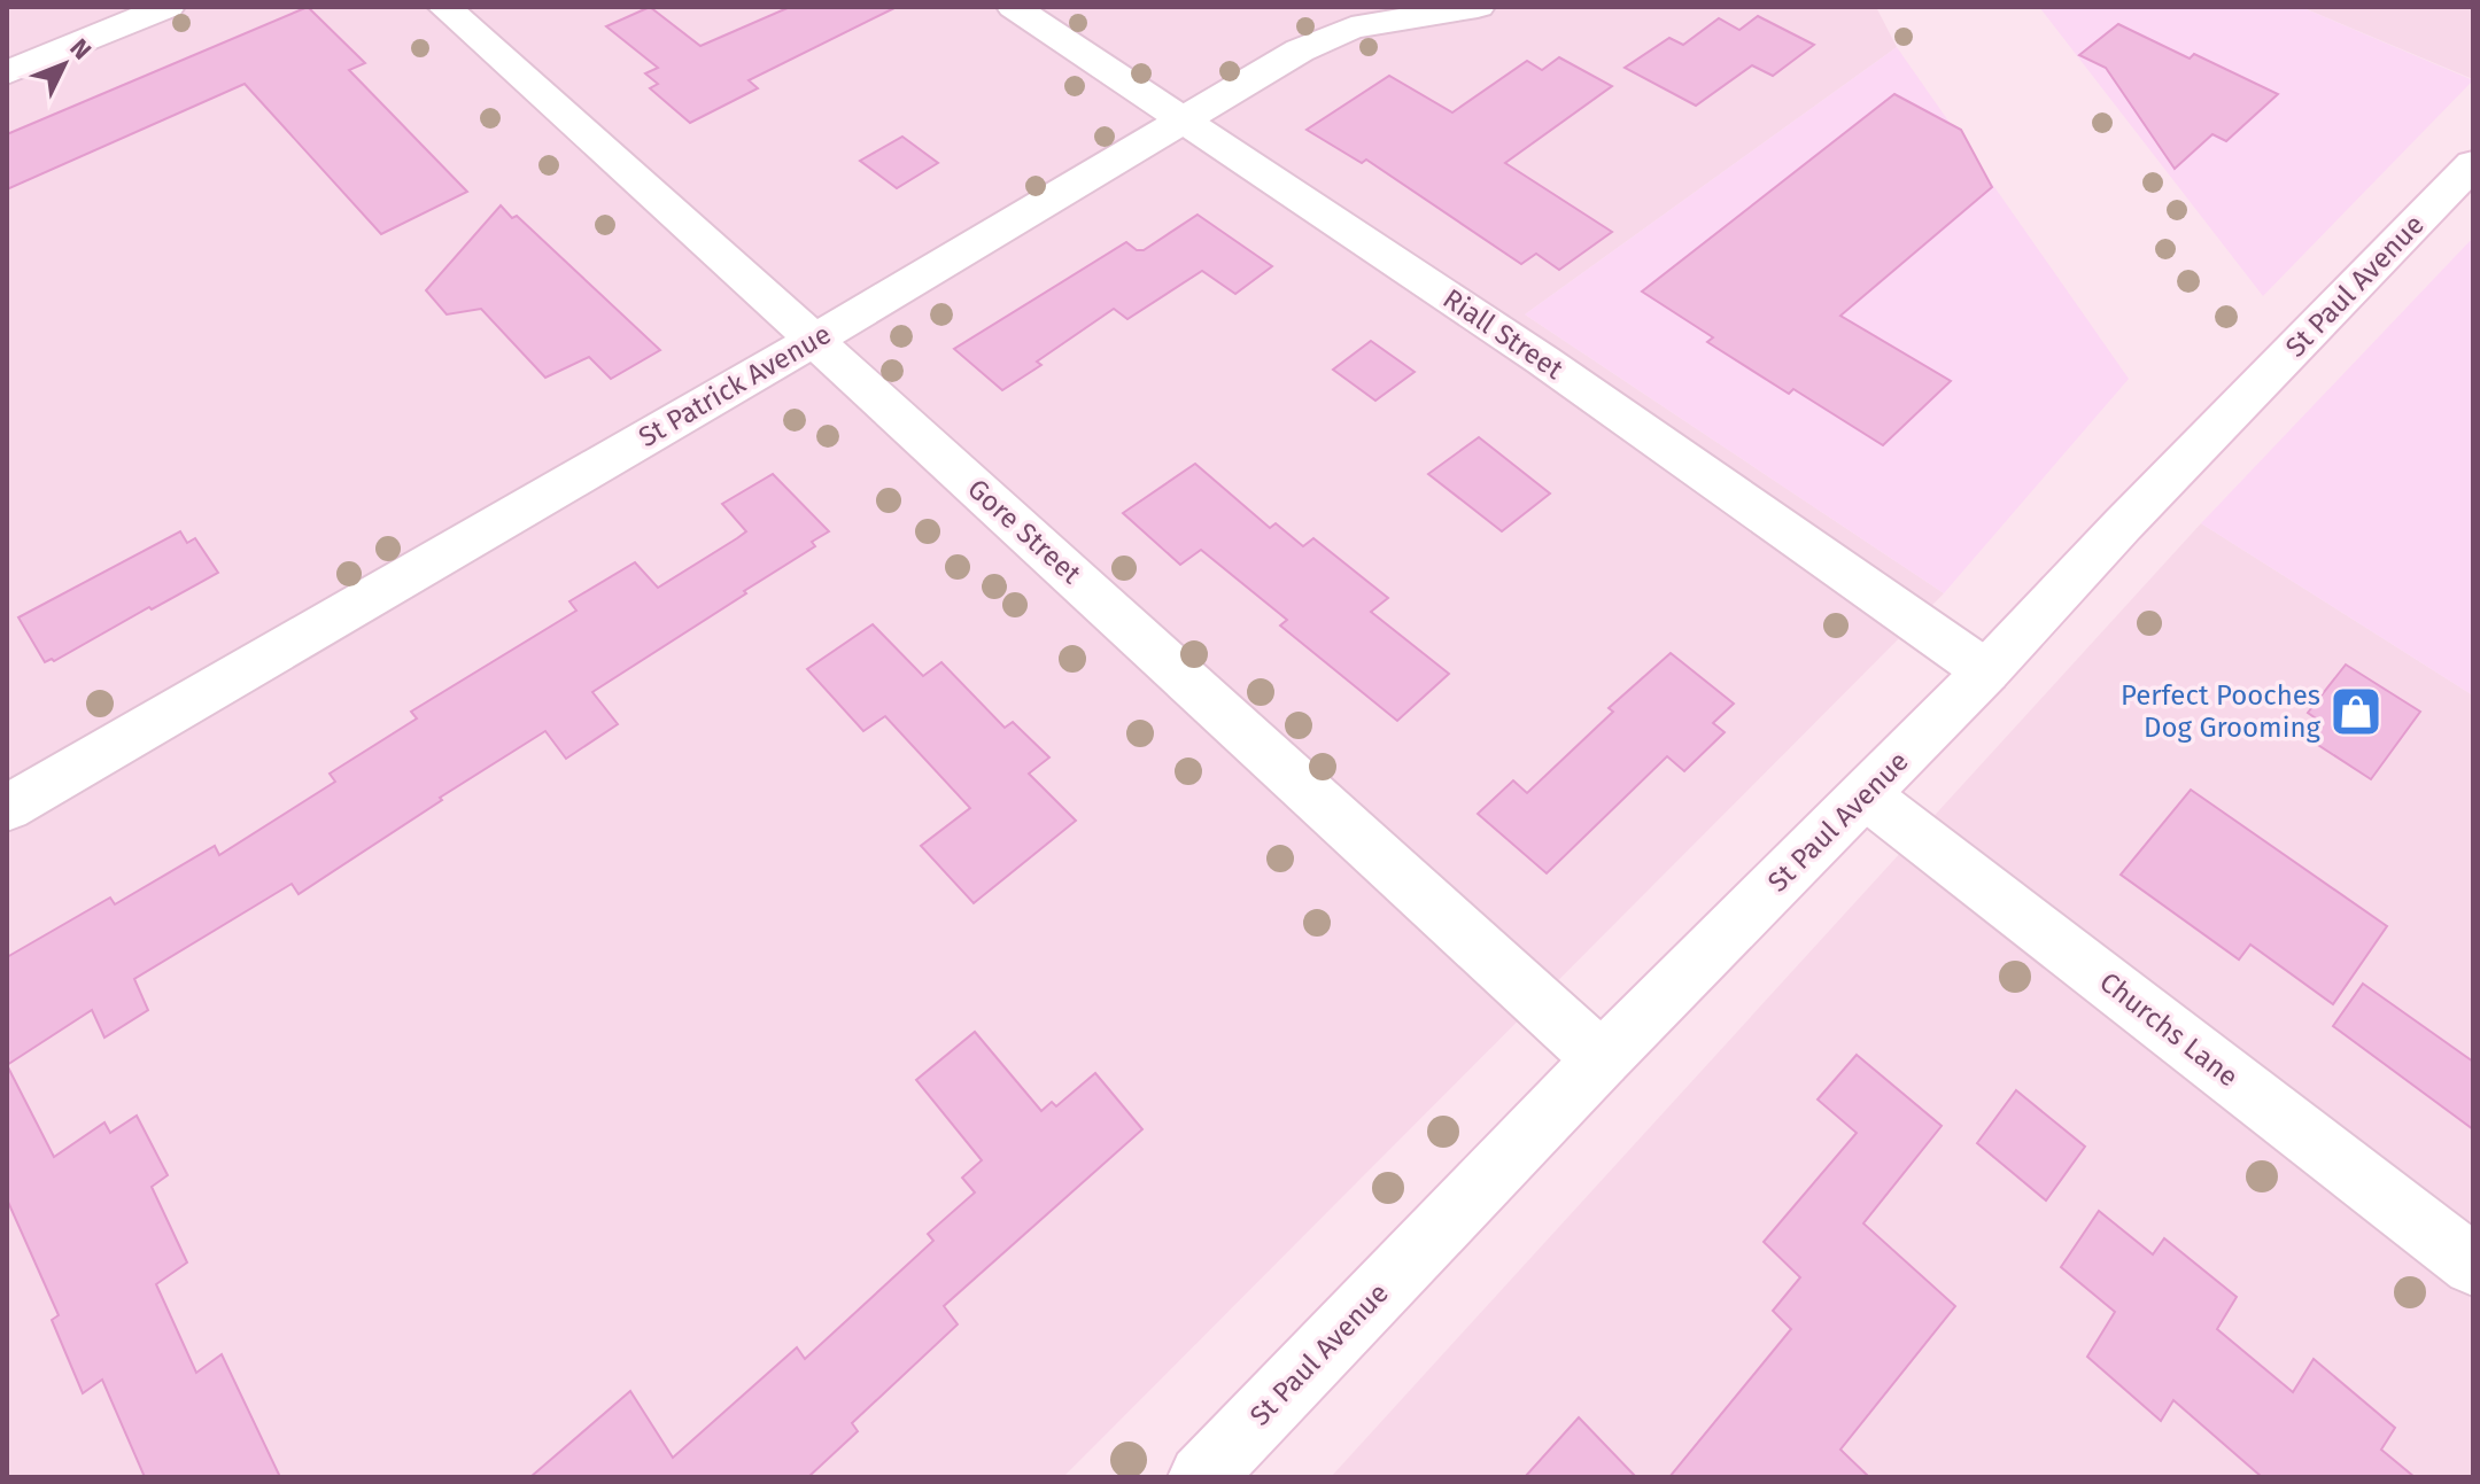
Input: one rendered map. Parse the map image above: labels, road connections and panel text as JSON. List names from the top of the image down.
{
  "streets": {
    "street": [
      "St Paul Avenue",
      "Riall Street",
      "St Patrick Avenue",
      "Gore Street",
      "Churchs Lane"
    ]
  },
  "crossings": [
    ["St Paul Avenue", "Riall Street"],
    ["St Paul Avenue", "Gore Street"],
    ["St Paul Avenue", "Churchs Lane"],
    ["Riall Street", "St Patrick Avenue"],
    ["St Patrick Avenue", "Gore Street"]
  ],
  "places": {
    "shop": ["Perfect Pooches Dog Grooming"]
  },
  "north": "top right"
}
